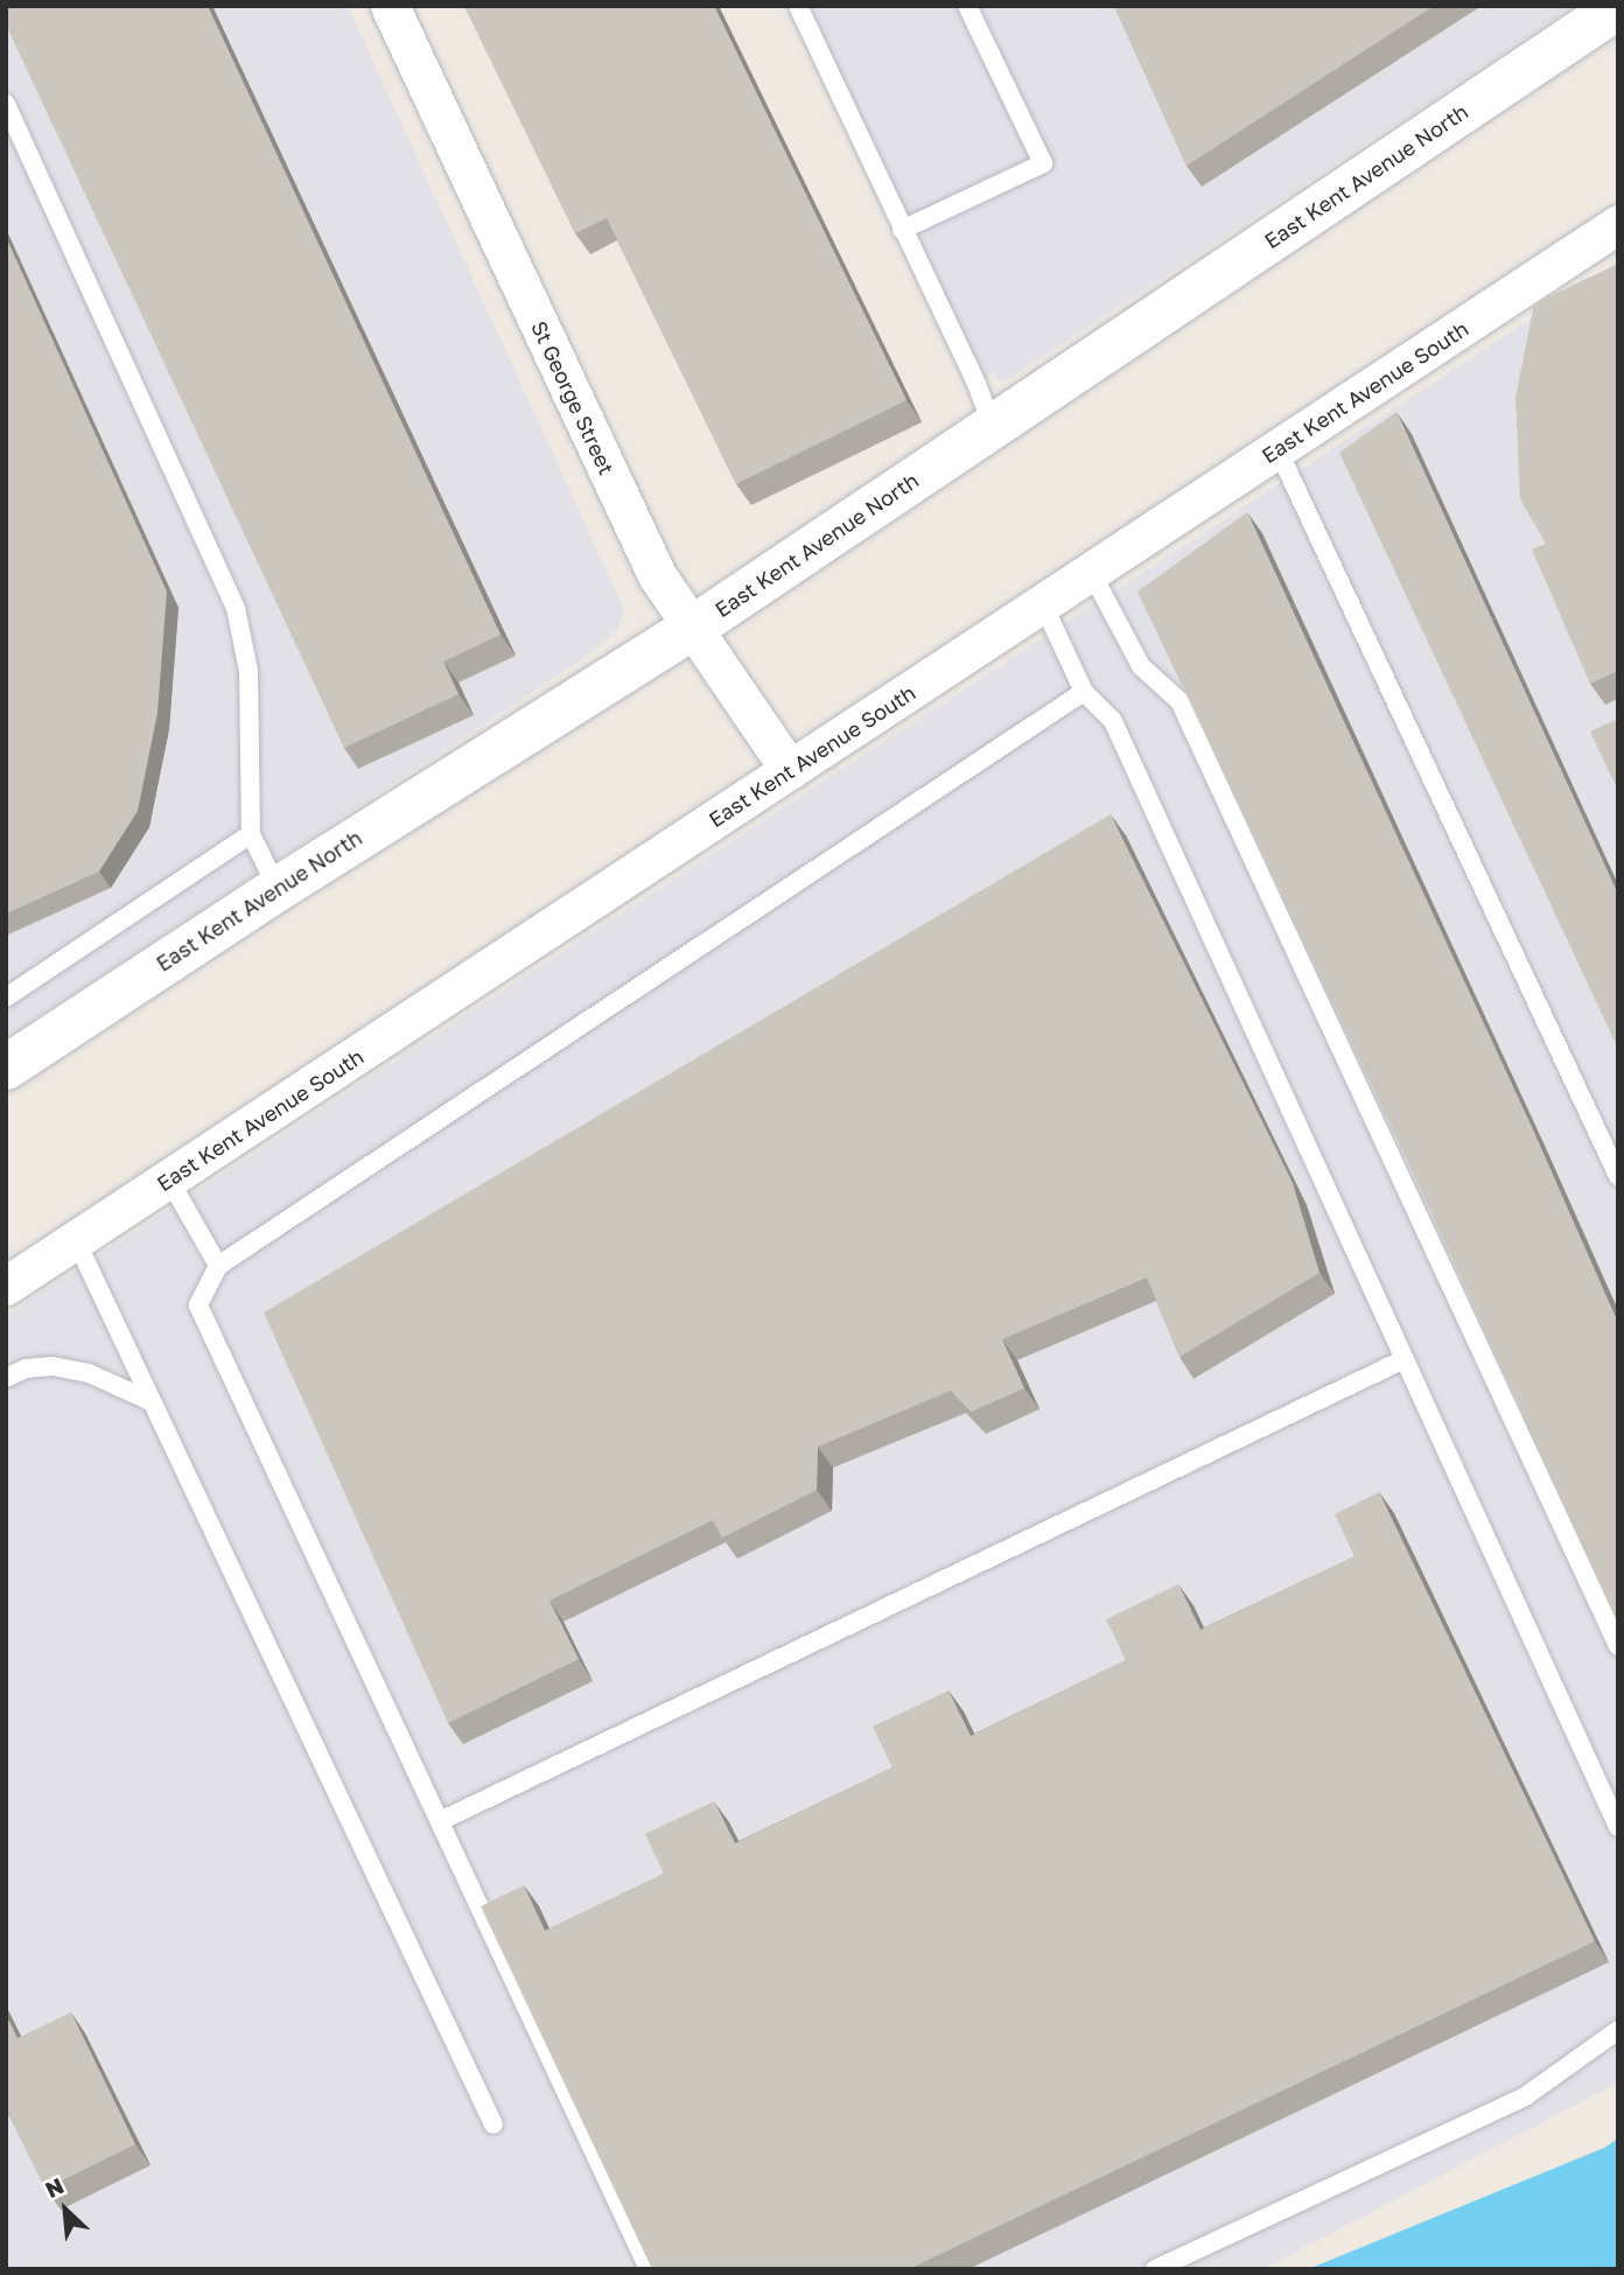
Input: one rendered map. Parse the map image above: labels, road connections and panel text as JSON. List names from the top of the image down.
{
  "streets": {
    "street": ["East Kent Avenue North", "East Kent Avenue South", "St George Street"]
  },
  "crossings": [
    ["East Kent Avenue North", "St George Street"],
    ["East Kent Avenue South", "St George Street"]
  ],
  "north": "top left"
}
